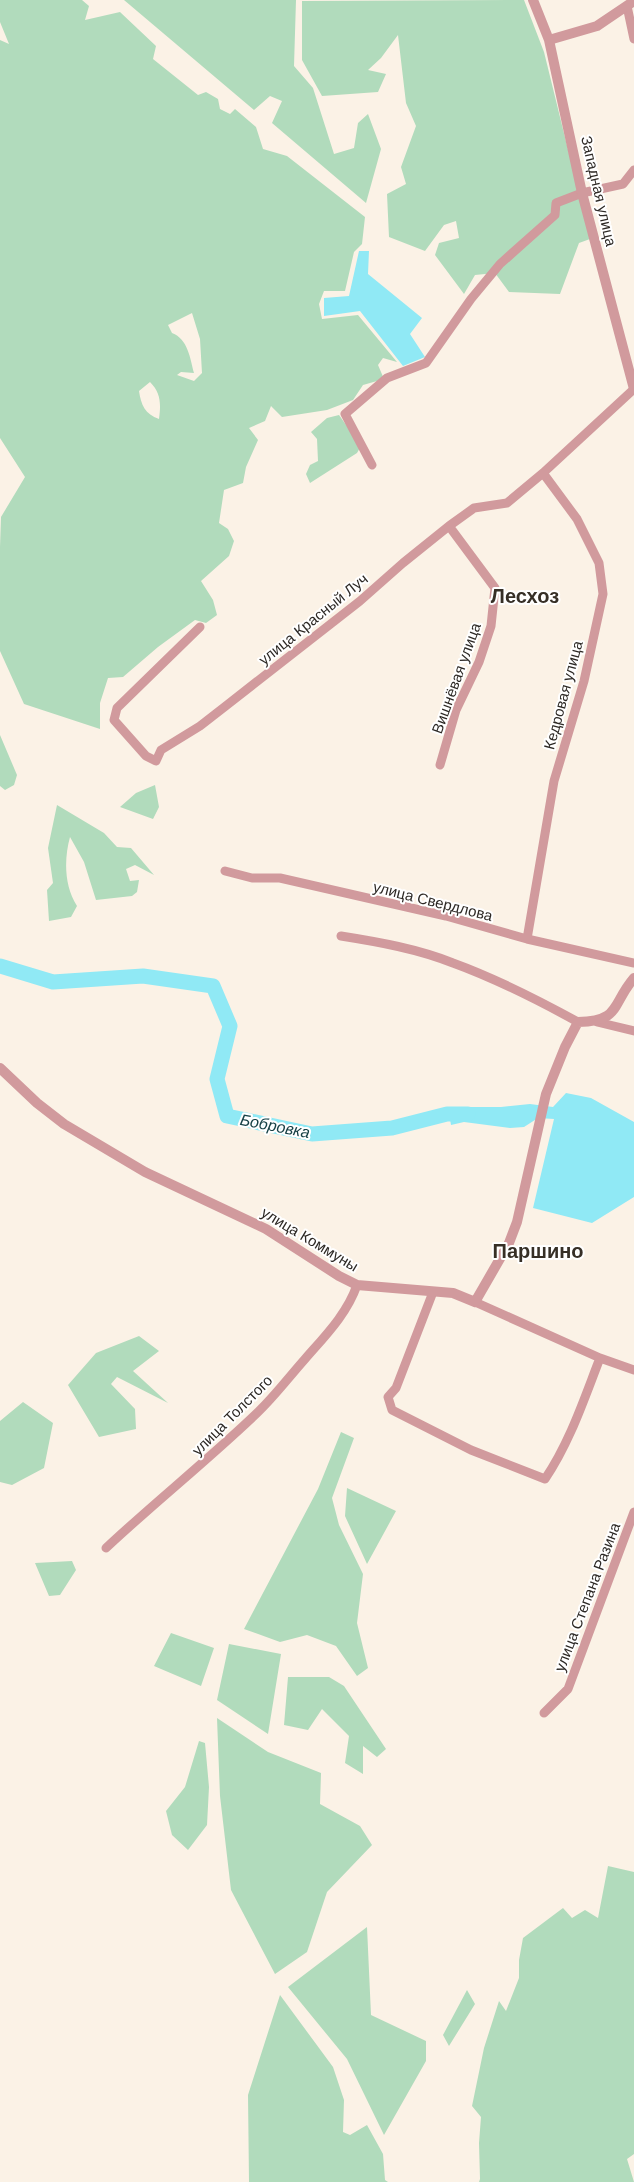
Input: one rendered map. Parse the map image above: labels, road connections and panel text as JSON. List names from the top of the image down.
{
  "streets": {
    "street": [
      "Западная улица",
      "улица Красный Луч",
      "Вишнёвая улица",
      "Кедровая улица",
      "улица Свердлова",
      "улица Коммуны",
      "улица Толстого",
      "улица Степана Разина"
    ]
  },
  "crossings": [
    ["Западная улица", "улица Красный Луч"],
    ["улица Красный Луч", "Вишнёвая улица"],
    ["улица Красный Луч", "Кедровая улица"],
    ["Кедровая улица", "улица Свердлова"],
    ["улица Коммуны", "улица Толстого"]
  ],
  "districts": ["Лесхоз", "Паршино"],
  "water": ["Бобровка"]
}
